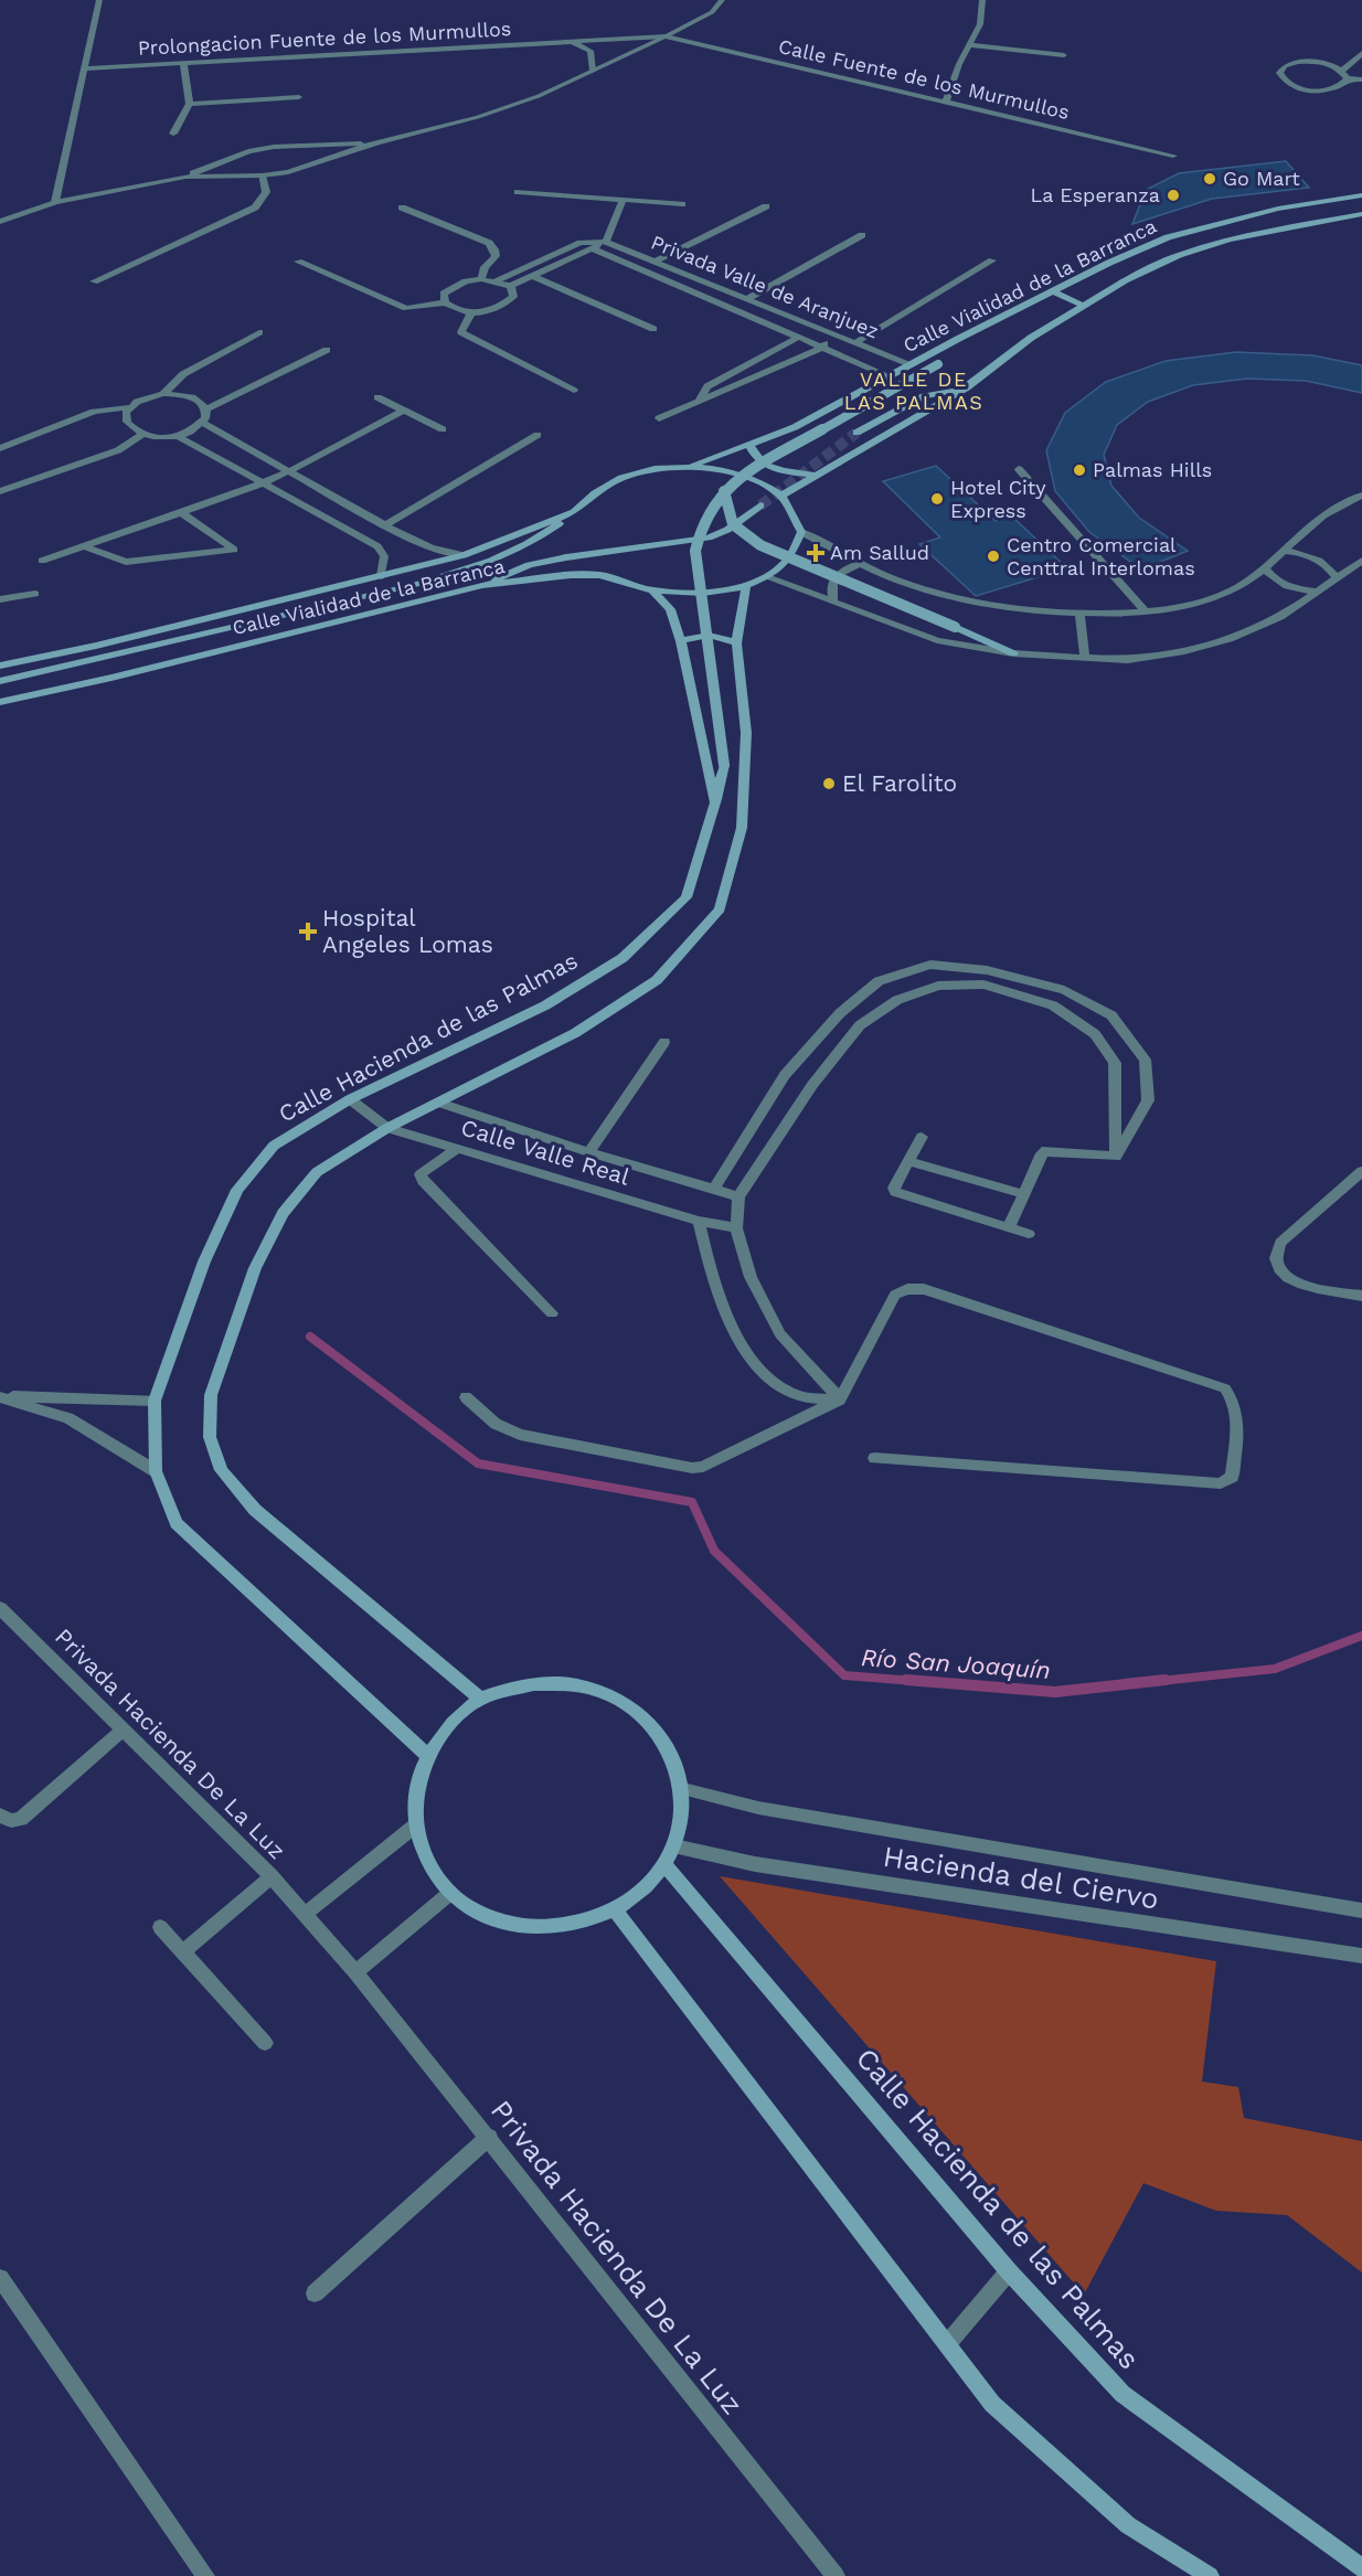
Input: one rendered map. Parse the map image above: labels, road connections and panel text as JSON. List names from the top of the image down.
{
  "streets": {
    "main road": ["Calle Vialidad de la Barranca", "Calle Hacienda de las Palmas"],
    "street": [
      "Prolongacion Fuente de los Murmullos",
      "Calle Fuente de los Murmullos",
      "Privada Valle de Aranjuez",
      "Calle Valle Real",
      "Privada Hacienda De La Luz",
      "Hacienda del Ciervo"
    ]
  },
  "crossings": [
    ["Prolongacion Fuente de los Murmullos", "Calle Fuente de los Murmullos"],
    ["Calle Vialidad de la Barranca", "Privada Valle de Aranjuez"],
    ["Calle Vialidad de la Barranca", "Calle Hacienda de las Palmas"],
    ["Calle Hacienda de las Palmas", "Calle Valle Real"]
  ],
  "districts": ["VALLE DE LAS PALMAS"],
  "water": ["Río San Joaquín"],
  "places": {
    "other": [
      "Go Mart",
      "La Esperanza",
      "Palmas Hills",
      "Hotel City Express",
      "Centro Comercial Centtral Interlomas",
      "El Farolito"
    ],
    "health": ["Am Sallud", "Hospital Angeles Lomas"]
  }
}
